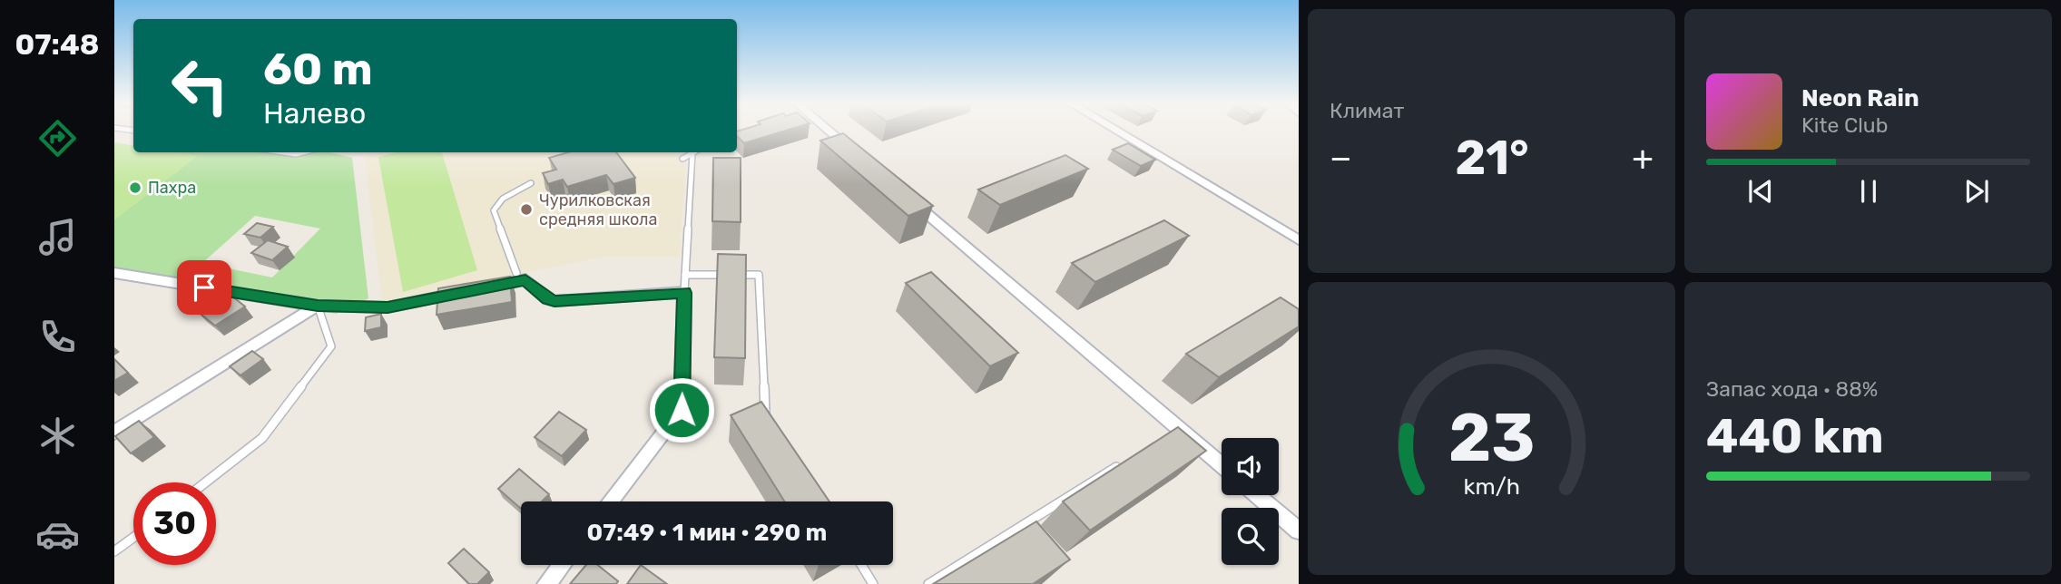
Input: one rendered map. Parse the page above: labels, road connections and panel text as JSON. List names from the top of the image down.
{
  "places": ["Пахра", "Чурилковская средняя школа"],
  "page": {
    "tabs": "07:48",
    "tile": [
      "Климат",
      ["Запас хода · 88%", "440 km"]
    ],
    "turn": ["60 m", "Налево"],
    "song": ["Neon Rain", "Kite Club"],
    "heat": ["−", "21°", "+"],
    "limit": "30",
    "trip": "07:49 · 1 мин · 290 m",
    "gauge": ["23", "km/h"]
  }
}
